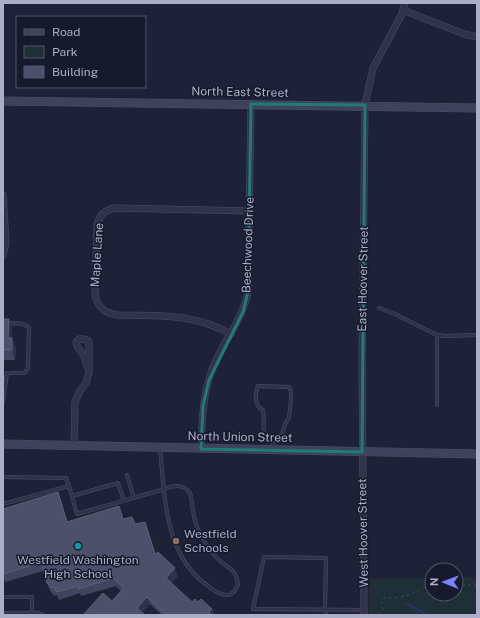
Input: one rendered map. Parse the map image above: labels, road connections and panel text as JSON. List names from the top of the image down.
{
  "streets": {
    "street": [
      "North East Street",
      "Beechwood Drive",
      "Maple Lane",
      "East Hoover Street",
      "North Union Street",
      "West Hoover Street"
    ]
  },
  "crossings": [
    ["North East Street", "Beechwood Drive"],
    ["North East Street", "East Hoover Street"],
    ["Beechwood Drive", "Maple Lane"],
    ["Beechwood Drive", "North Union Street"],
    ["East Hoover Street", "North Union Street"],
    ["East Hoover Street", "West Hoover Street"],
    ["North Union Street", "West Hoover Street"]
  ],
  "places": ["Westfield Schools", "Westfield Washington High School"],
  "legend": ["Road", "Park", "Building"],
  "north": "left"
}
